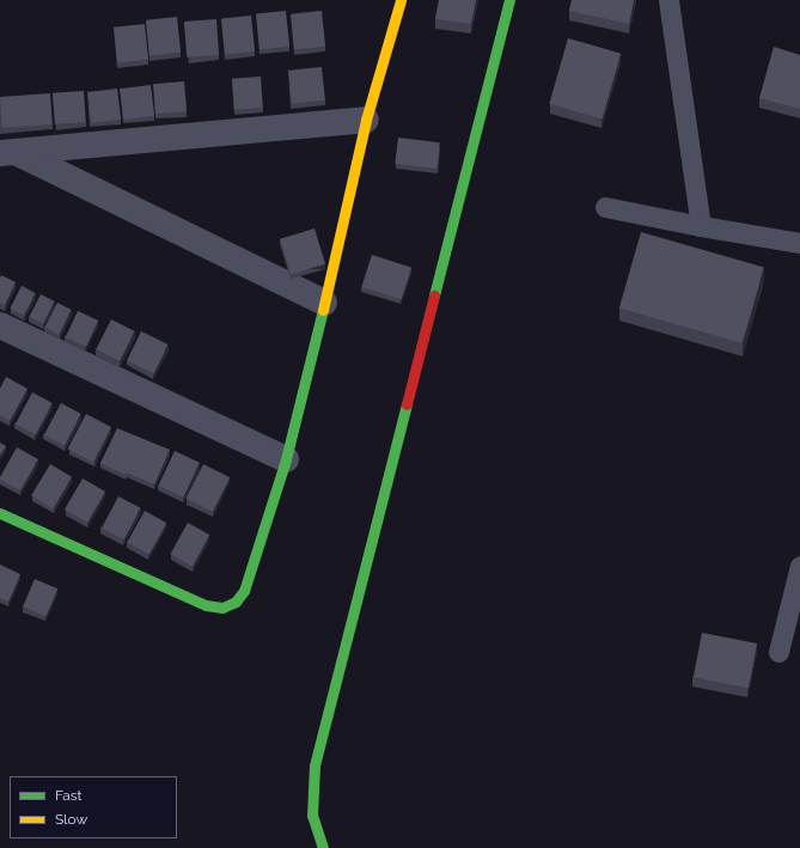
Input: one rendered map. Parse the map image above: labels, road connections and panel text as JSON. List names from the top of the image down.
{
  "legend": ["Fast", "Slow"]
}
